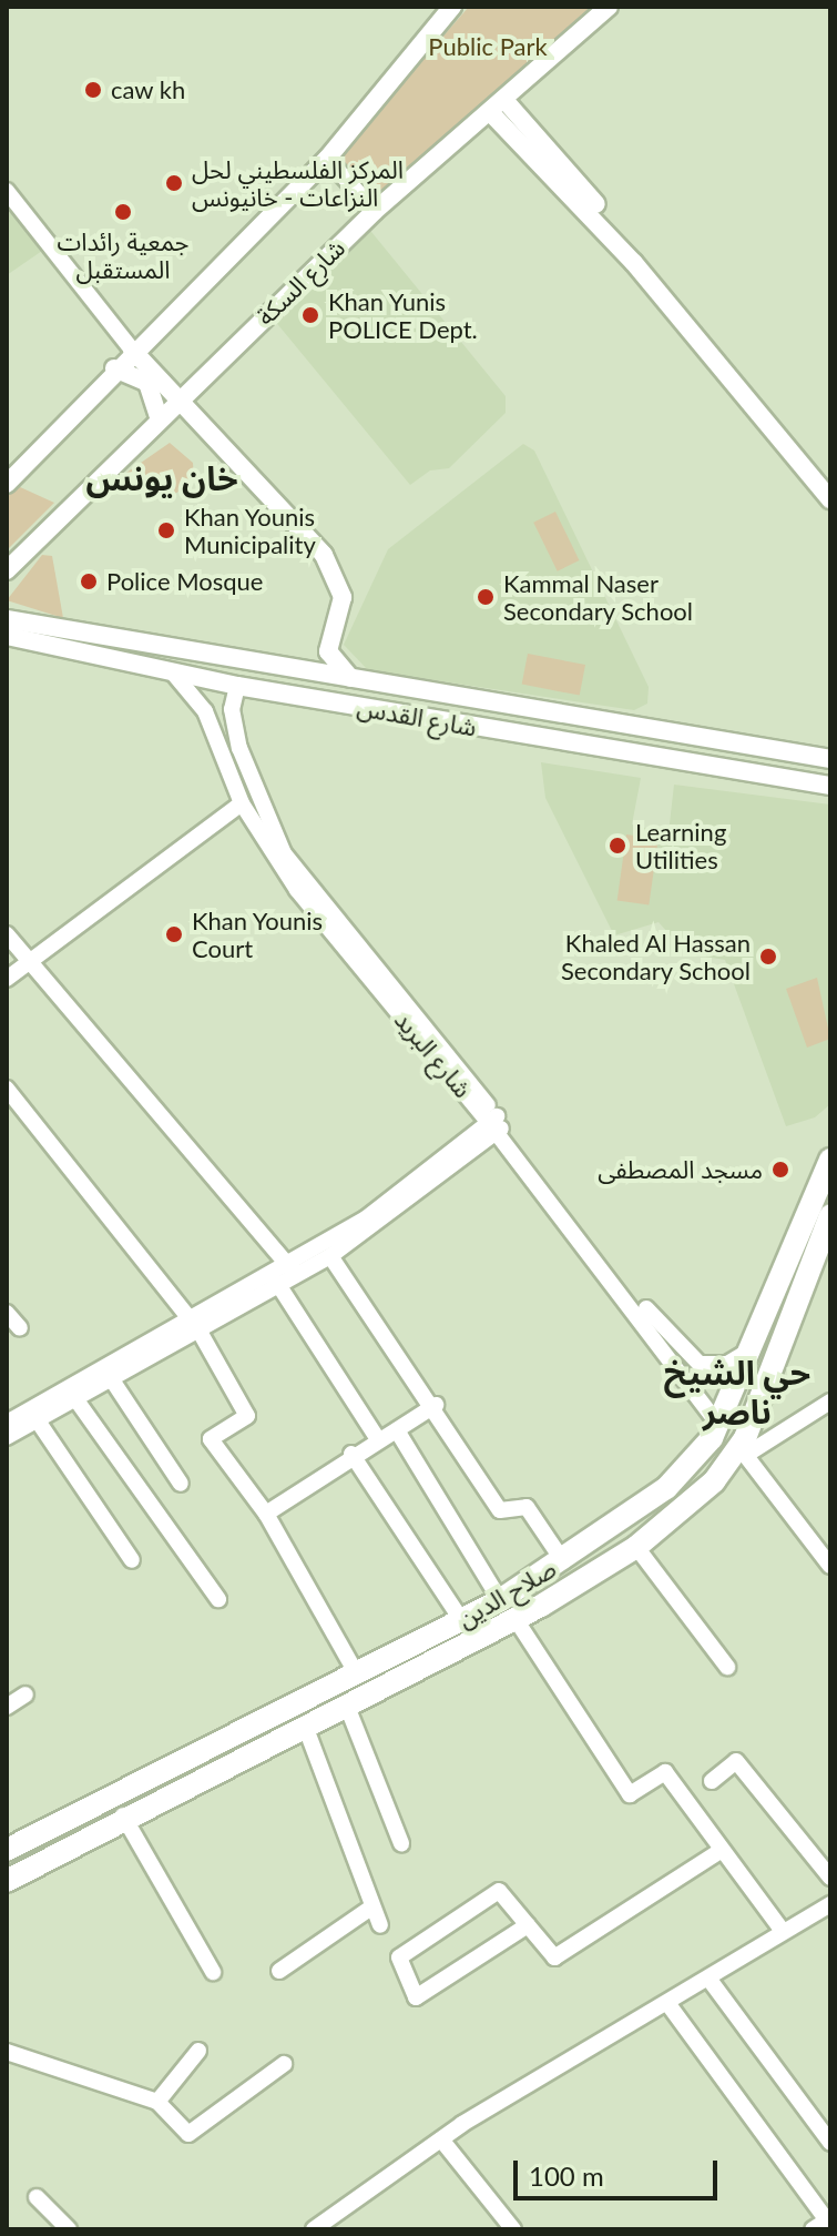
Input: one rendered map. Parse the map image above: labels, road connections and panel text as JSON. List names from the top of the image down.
{
  "streets": {
    "highway": ["صلاح الدين"],
    "main road": ["شارع السكة", "شارع القدس"],
    "street": ["شارع البريد"]
  },
  "crossings": [
    ["شارع القدس", "شارع البريد"],
    ["شارع البريد", "صلاح الدين"]
  ],
  "districts": ["خان يونس", "حي الشيخ ناصر"],
  "parks": ["Public Park"],
  "places": [
    "caw kh",
    "المركز الفلسطيني لحل النزاعات - خانيونس",
    "جمعية رائدات المستقبل",
    "Khan Yunis POLICE Dept.",
    "Khan Younis Municipality",
    "Police Mosque",
    "Kammal Naser Secondary School",
    "Learning Utilities",
    "Khan Younis Court",
    "Khaled Al Hassan Secondary School",
    "مسجد المصطفى"
  ],
  "scale_bar": "100 m"
}
